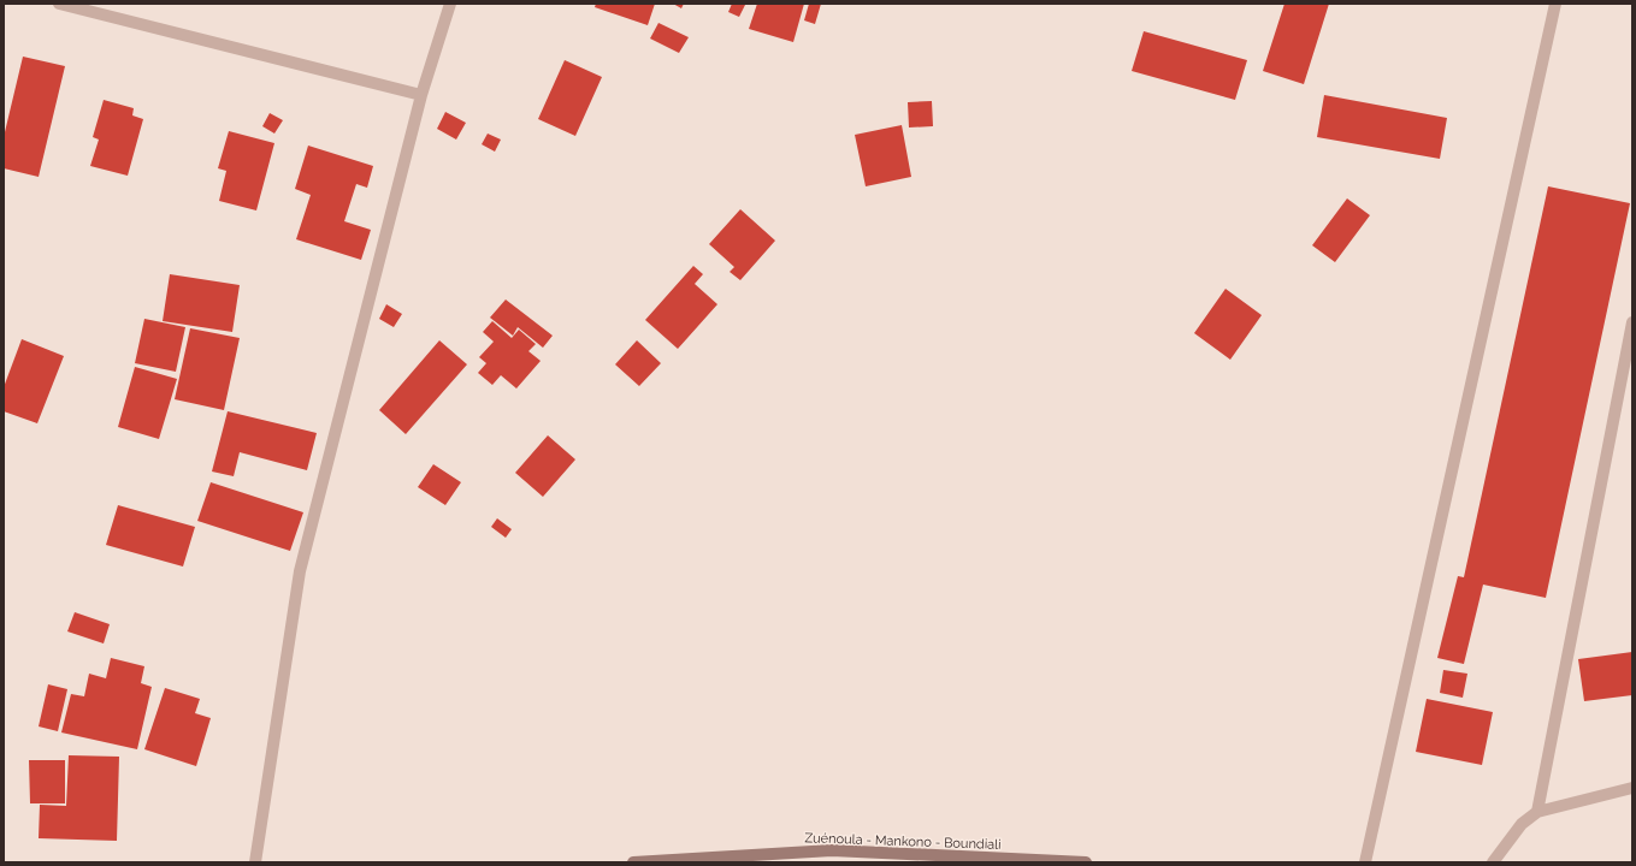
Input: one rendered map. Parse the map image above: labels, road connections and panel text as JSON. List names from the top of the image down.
{
  "streets": {
    "main road": ["Zuénoula - Mankono - Boundiali"]
  }
}
